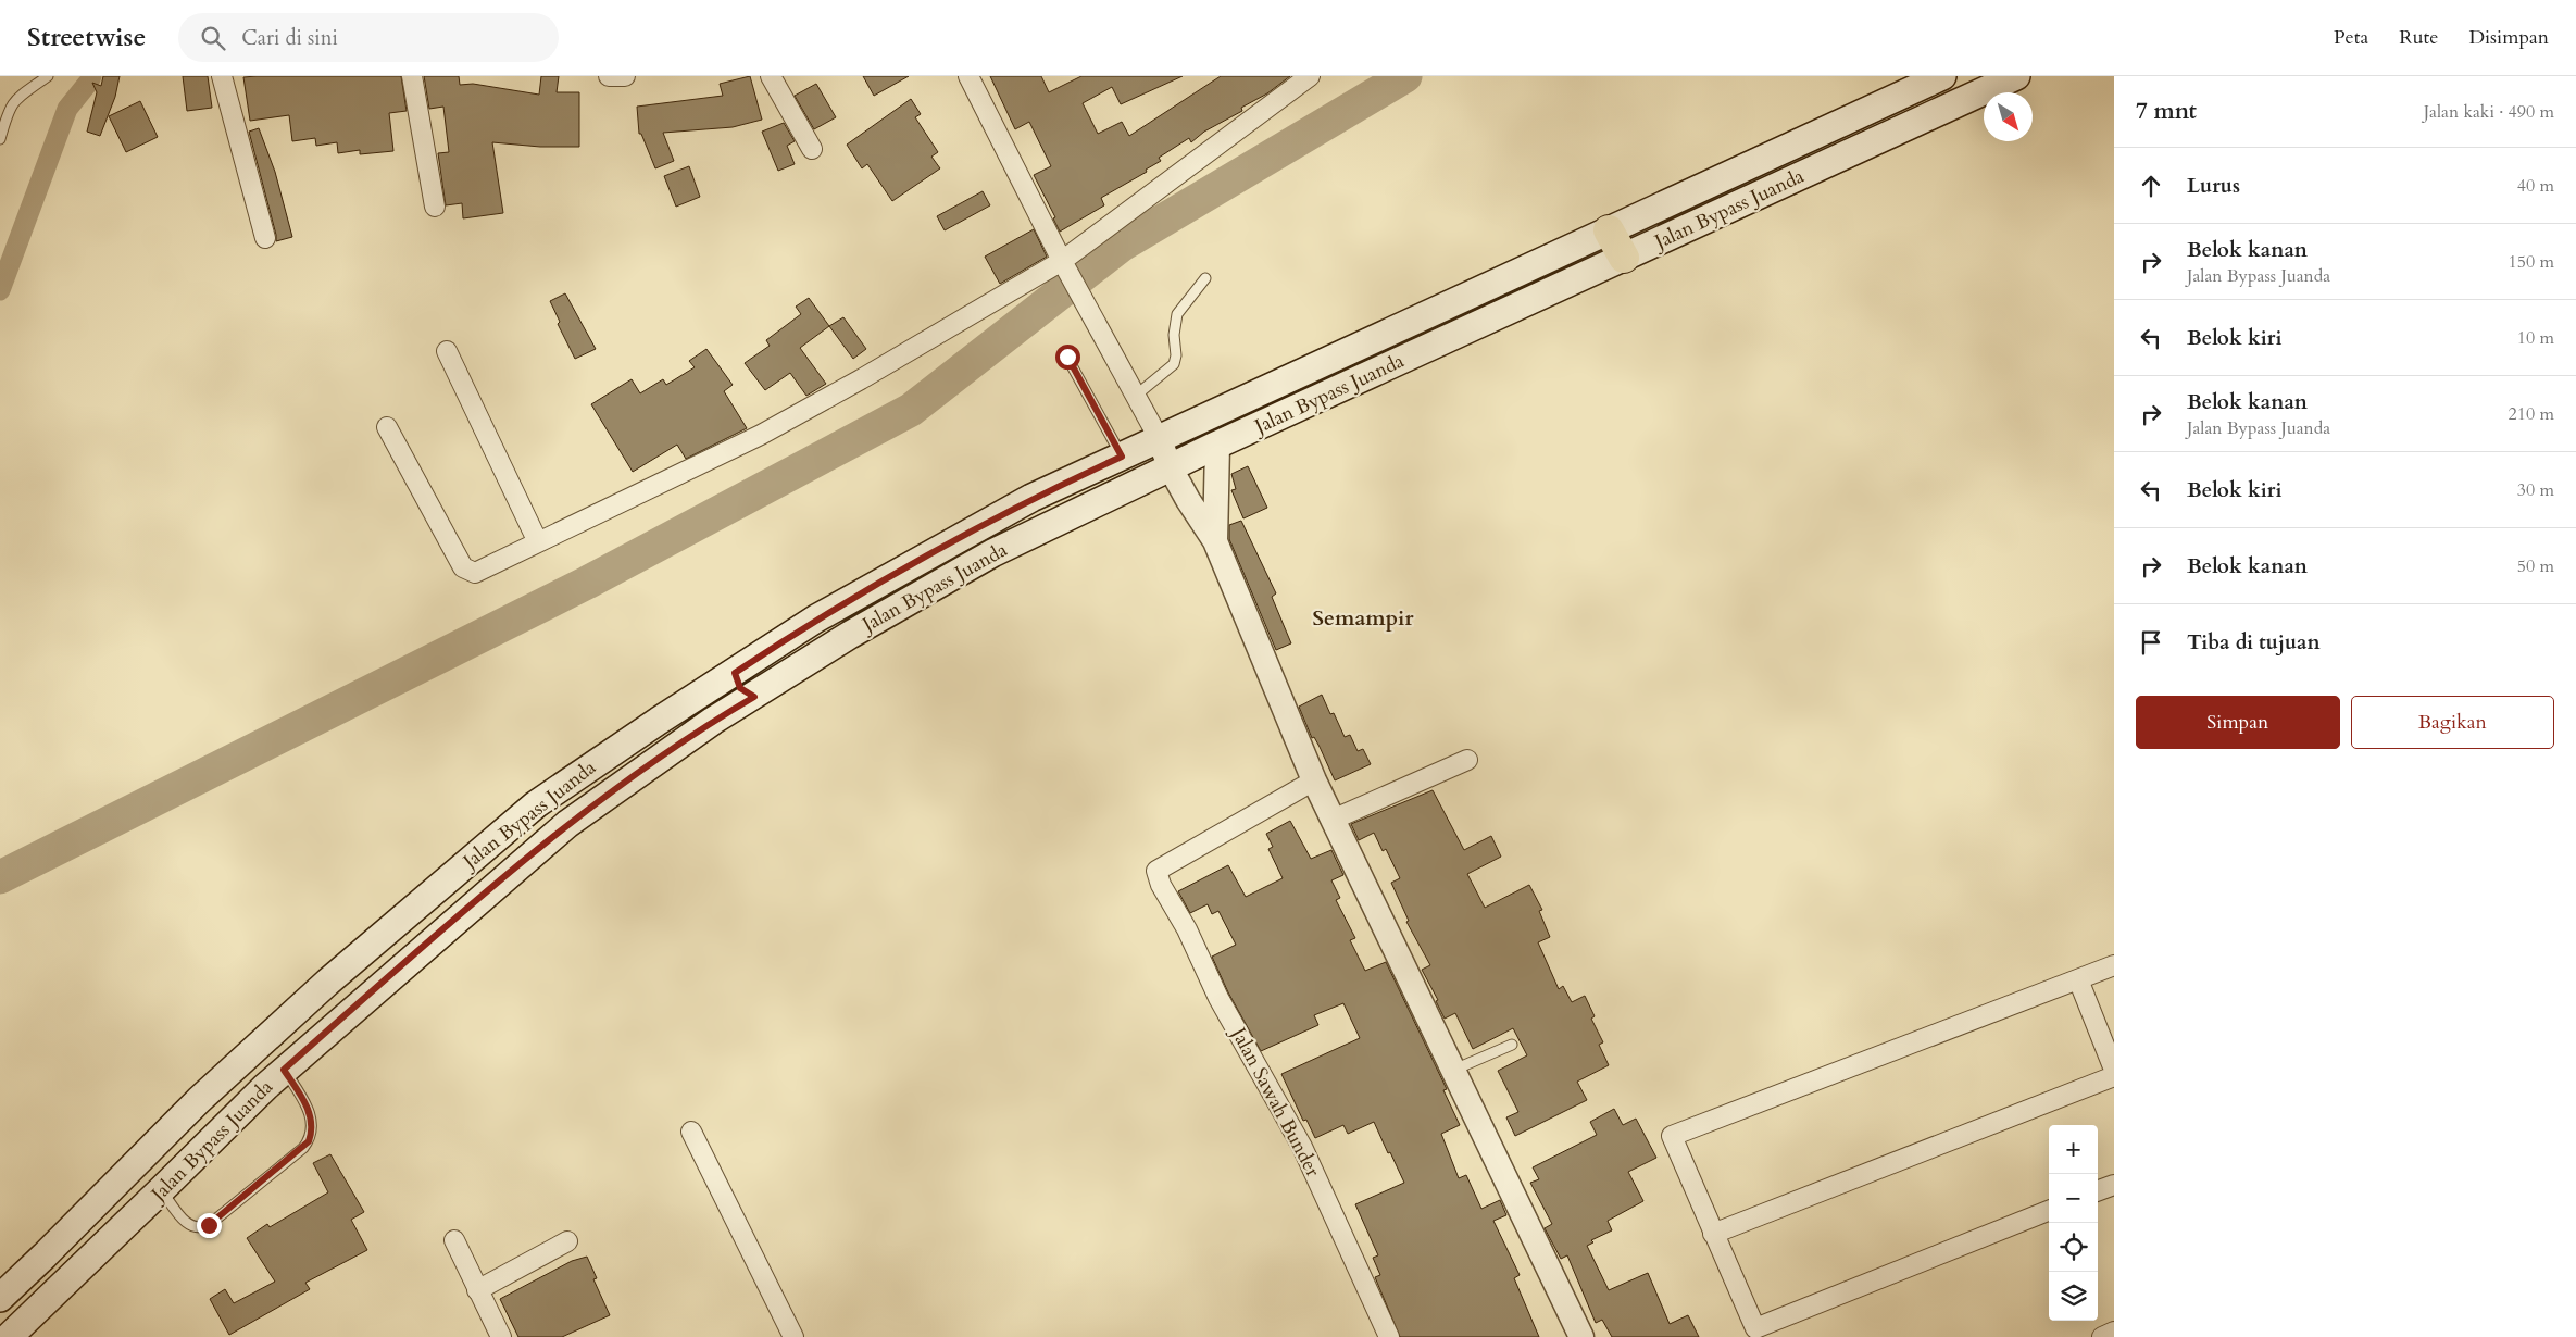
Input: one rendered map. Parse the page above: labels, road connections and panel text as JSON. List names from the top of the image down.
{
  "streets": {
    "main road": ["Jalan Bypass Juanda"],
    "street": ["Jalan Sawah Bunder"]
  },
  "districts": ["Semampir"],
  "north": "bottom right",
  "page": {
    "header": "Streetwise",
    "search": "Cari di sini",
    "nav": ["Peta", "Rute", "Disimpan"],
    "heading": ["7 mnt", "Jalan kaki · 490 m"],
    "list": [
      ["Lurus", "40 m"],
      ["Belok kanan", "Jalan Bypass Juanda", "150 m"],
      ["Belok kiri", "10 m"],
      ["Belok kanan", "Jalan Bypass Juanda", "210 m"],
      ["Belok kiri", "30 m"],
      ["Belok kanan", "50 m"],
      "Tiba di tujuan"
    ],
    "buttons": ["Simpan", "Bagikan"],
    "map_buttons": ["+", "−"]
  }
}
